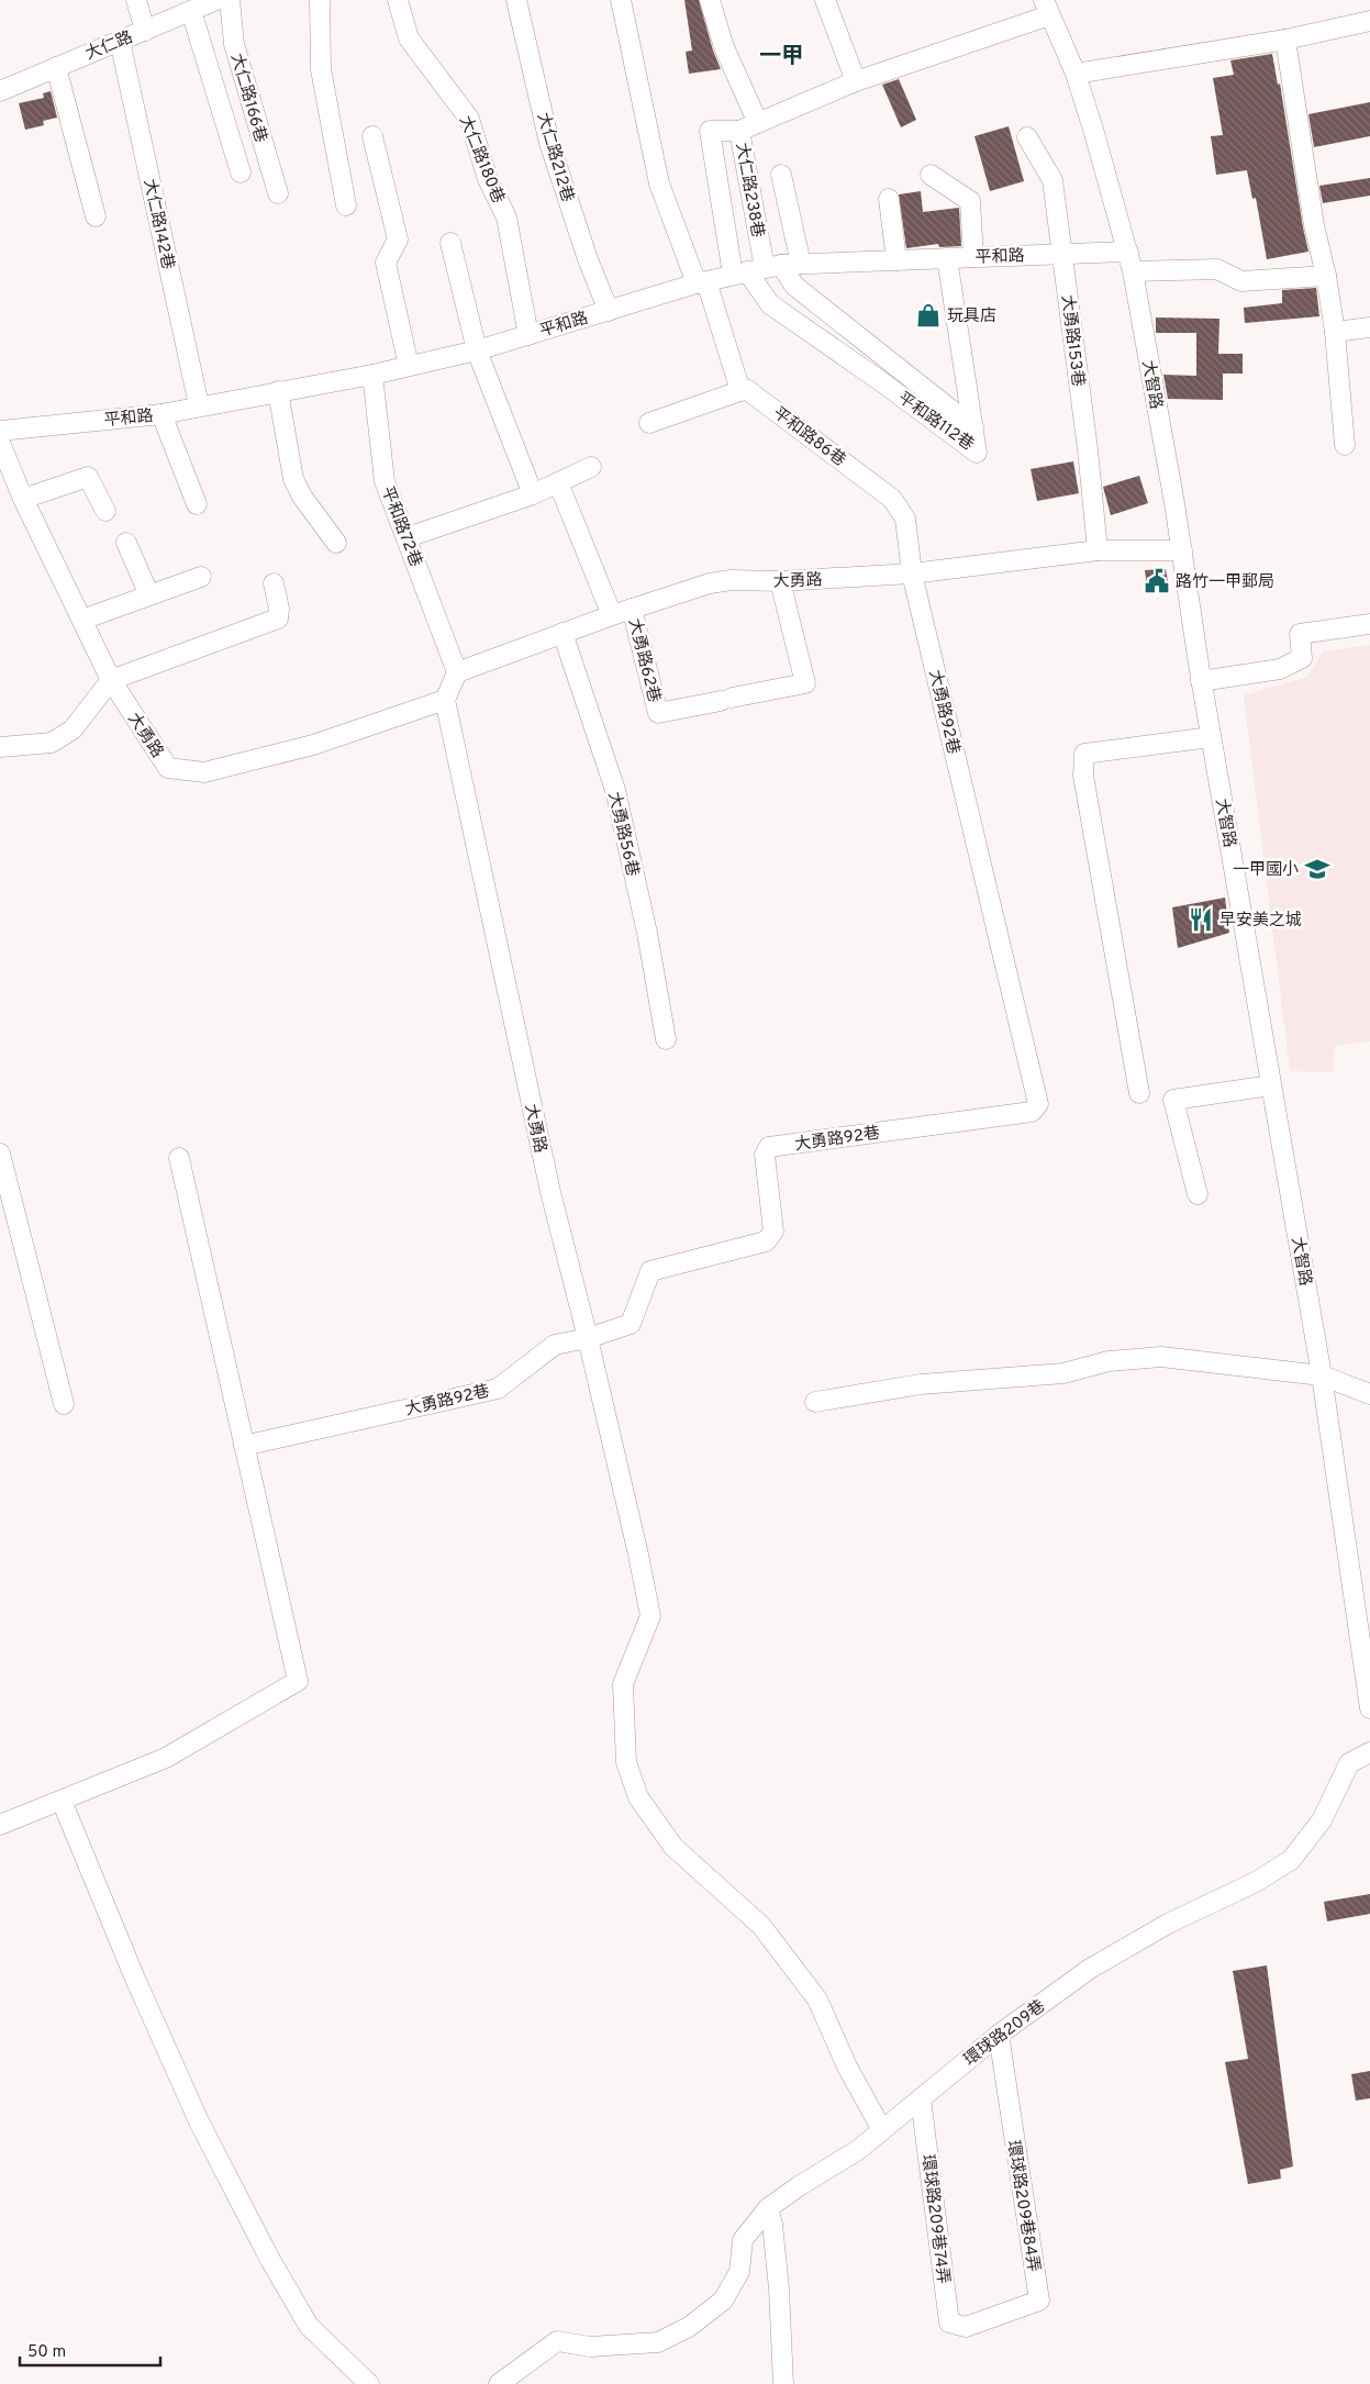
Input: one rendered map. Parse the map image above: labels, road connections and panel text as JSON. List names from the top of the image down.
{
  "streets": {
    "street": [
      "大仁路",
      "大仁路166巷",
      "大仁路212巷",
      "大仁路180巷",
      "大仁路238巷",
      "大仁路142巷",
      "平和路",
      "大勇路153巷",
      "大智路",
      "平和路112巷",
      "平和路86巷",
      "平和路72巷",
      "大勇路",
      "大勇路62巷",
      "大勇路92巷",
      "大勇路56巷",
      "環球路209巷",
      "環球路209巷84弄",
      "環球路209巷74弄"
    ]
  },
  "crossings": [
    ["大仁路", "大仁路142巷"],
    ["大仁路212巷", "平和路"],
    ["大仁路180巷", "平和路"],
    ["大仁路238巷", "平和路"],
    ["大仁路238巷", "大智路"],
    ["大仁路238巷", "平和路112巷"],
    ["大仁路142巷", "平和路"],
    ["平和路", "大勇路153巷"],
    ["平和路", "大智路"],
    ["平和路", "平和路112巷"],
    ["平和路", "平和路72巷"],
    ["大勇路153巷", "大勇路"],
    ["大智路", "大勇路"],
    ["平和路86巷", "大勇路"],
    ["平和路86巷", "大勇路92巷"],
    ["平和路72巷", "大勇路"],
    ["大勇路", "大勇路62巷"],
    ["大勇路", "大勇路92巷"],
    ["大勇路", "大勇路56巷"],
    ["大勇路", "環球路209巷"],
    ["環球路209巷", "環球路209巷84弄"],
    ["環球路209巷", "環球路209巷74弄"],
    ["環球路209巷84弄", "環球路209巷74弄"]
  ],
  "districts": ["一甲"],
  "places": {
    "shop": ["玩具店"],
    "public building": ["路竹一甲郵局"],
    "school or university": ["一甲國小"],
    "restaurant": ["早安美之城"]
  },
  "scale_bar": "50 m"
}
